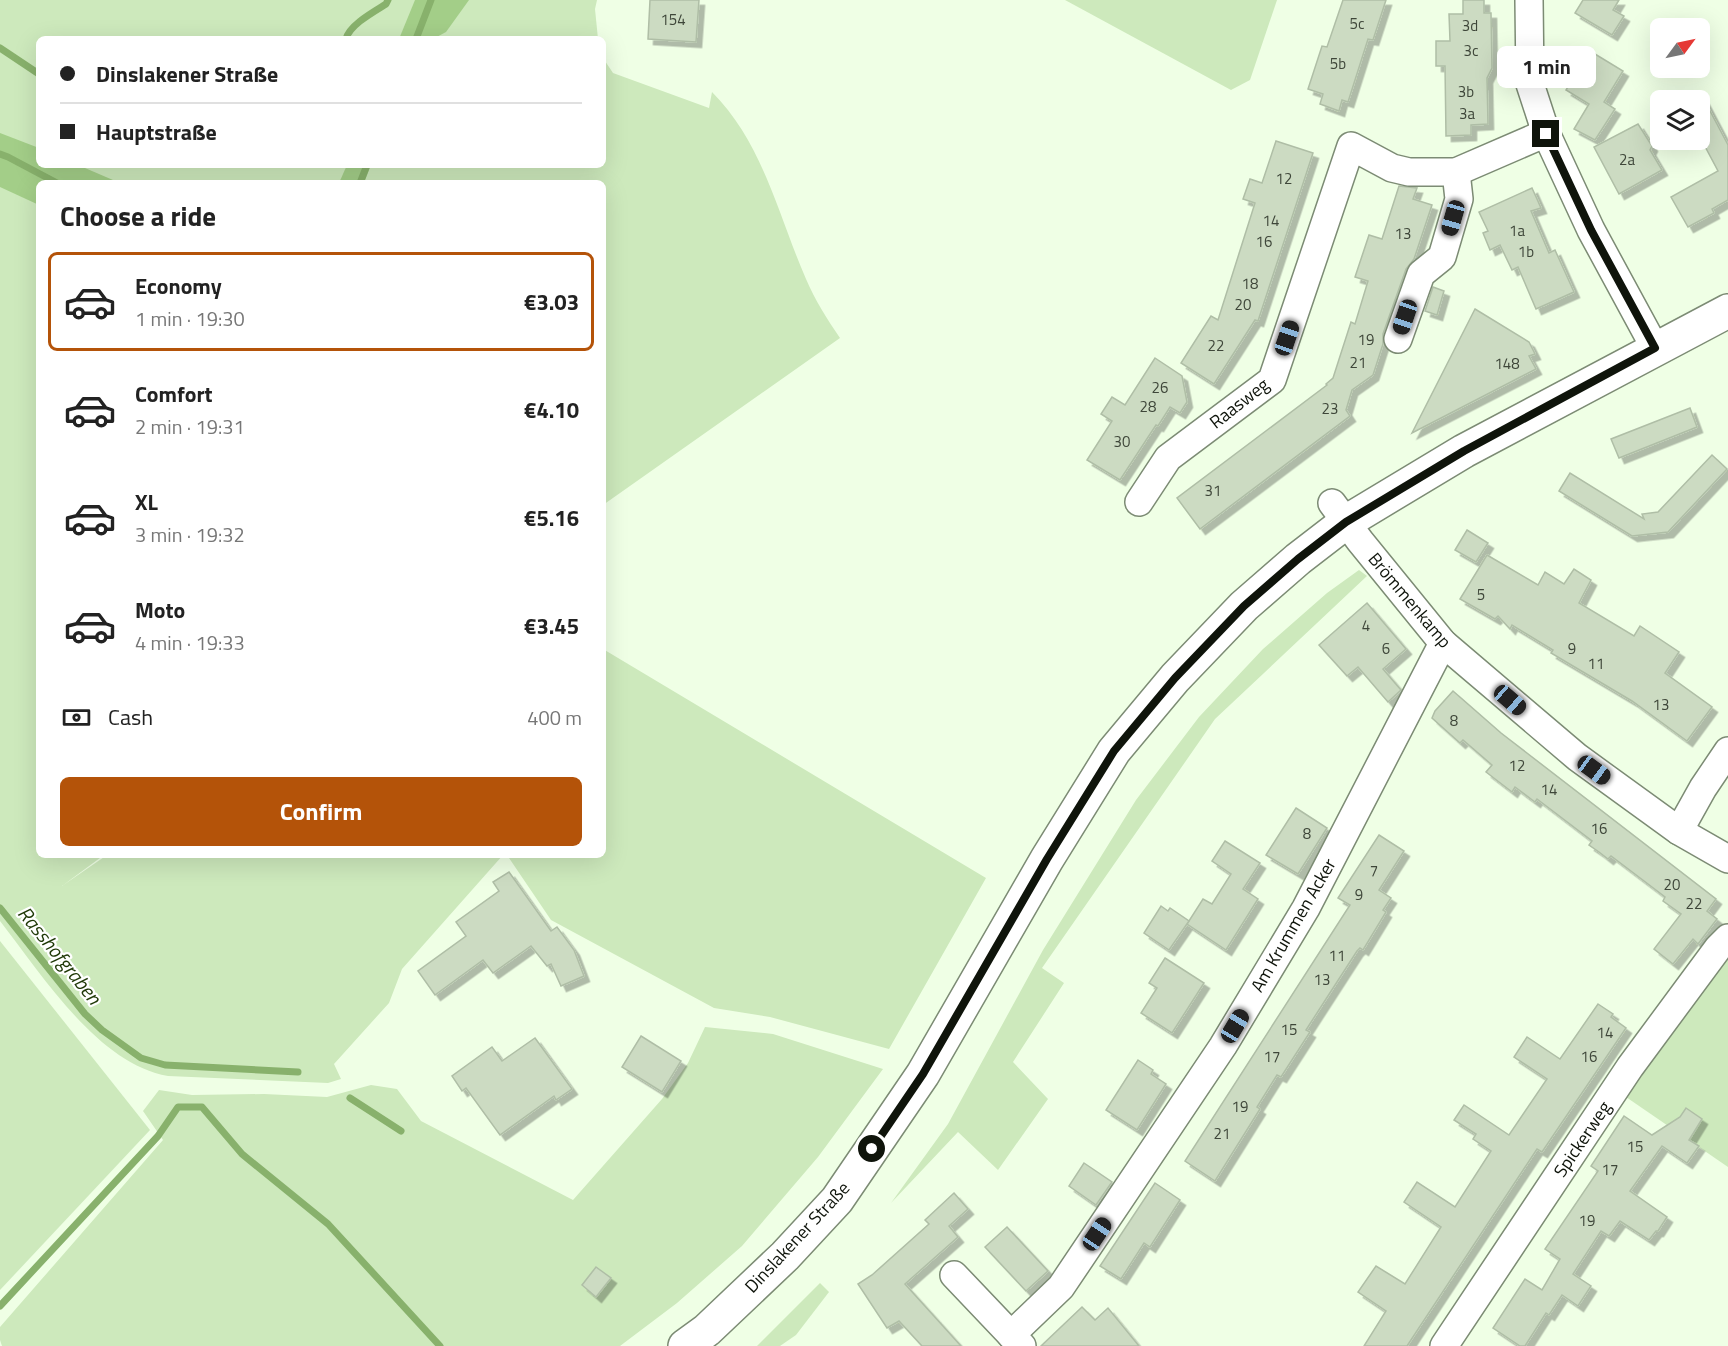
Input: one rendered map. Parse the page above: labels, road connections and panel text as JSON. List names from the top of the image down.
{
  "streets": {
    "main road": ["Dinslakener Straße"],
    "street": [
      "Raasweg",
      "Brömmenkamp",
      "Am Krummen Acker",
      "Spickerweg"
    ]
  },
  "crossings": [
    ["Brömmenkamp", "Am Krummen Acker"],
    ["Brömmenkamp", "Dinslakener Straße"]
  ],
  "water": ["Rasshofgraben"],
  "house_numbers": [
    "154",
    "5c",
    "3d",
    "3c",
    "5b",
    "3b",
    "3a",
    "2a",
    "12",
    "14",
    "1a",
    "13",
    "16",
    "1b",
    "18",
    "20",
    "19",
    "22",
    "21",
    "148",
    "26",
    "28",
    "23",
    "30",
    "31",
    "5",
    "4",
    "6",
    "9",
    "11",
    "13",
    "8",
    "12",
    "14",
    "16",
    "8",
    "7",
    "20",
    "9",
    "22",
    "11",
    "13",
    "15",
    "14",
    "17",
    "16",
    "19",
    "21",
    "15",
    "17",
    "19"
  ],
  "north": "top right",
  "page": {
    "banner": ["Dinslakener Straße", "Hauptstraße"],
    "bubble": "1 min",
    "heading": "Choose a ride",
    "list": [
      {
        "name": "Economy",
        "note": "1 min · 19:30",
        "value": "€3.03"
      },
      {
        "name": "Comfort",
        "note": "2 min · 19:31",
        "value": "€4.10"
      },
      {
        "name": "XL",
        "note": "3 min · 19:32",
        "value": "€5.16"
      },
      {
        "name": "Moto",
        "note": "4 min · 19:33",
        "value": "€3.45"
      }
    ],
    "pay": ["Cash", "400 m"],
    "buttons": "Confirm"
  }
}
